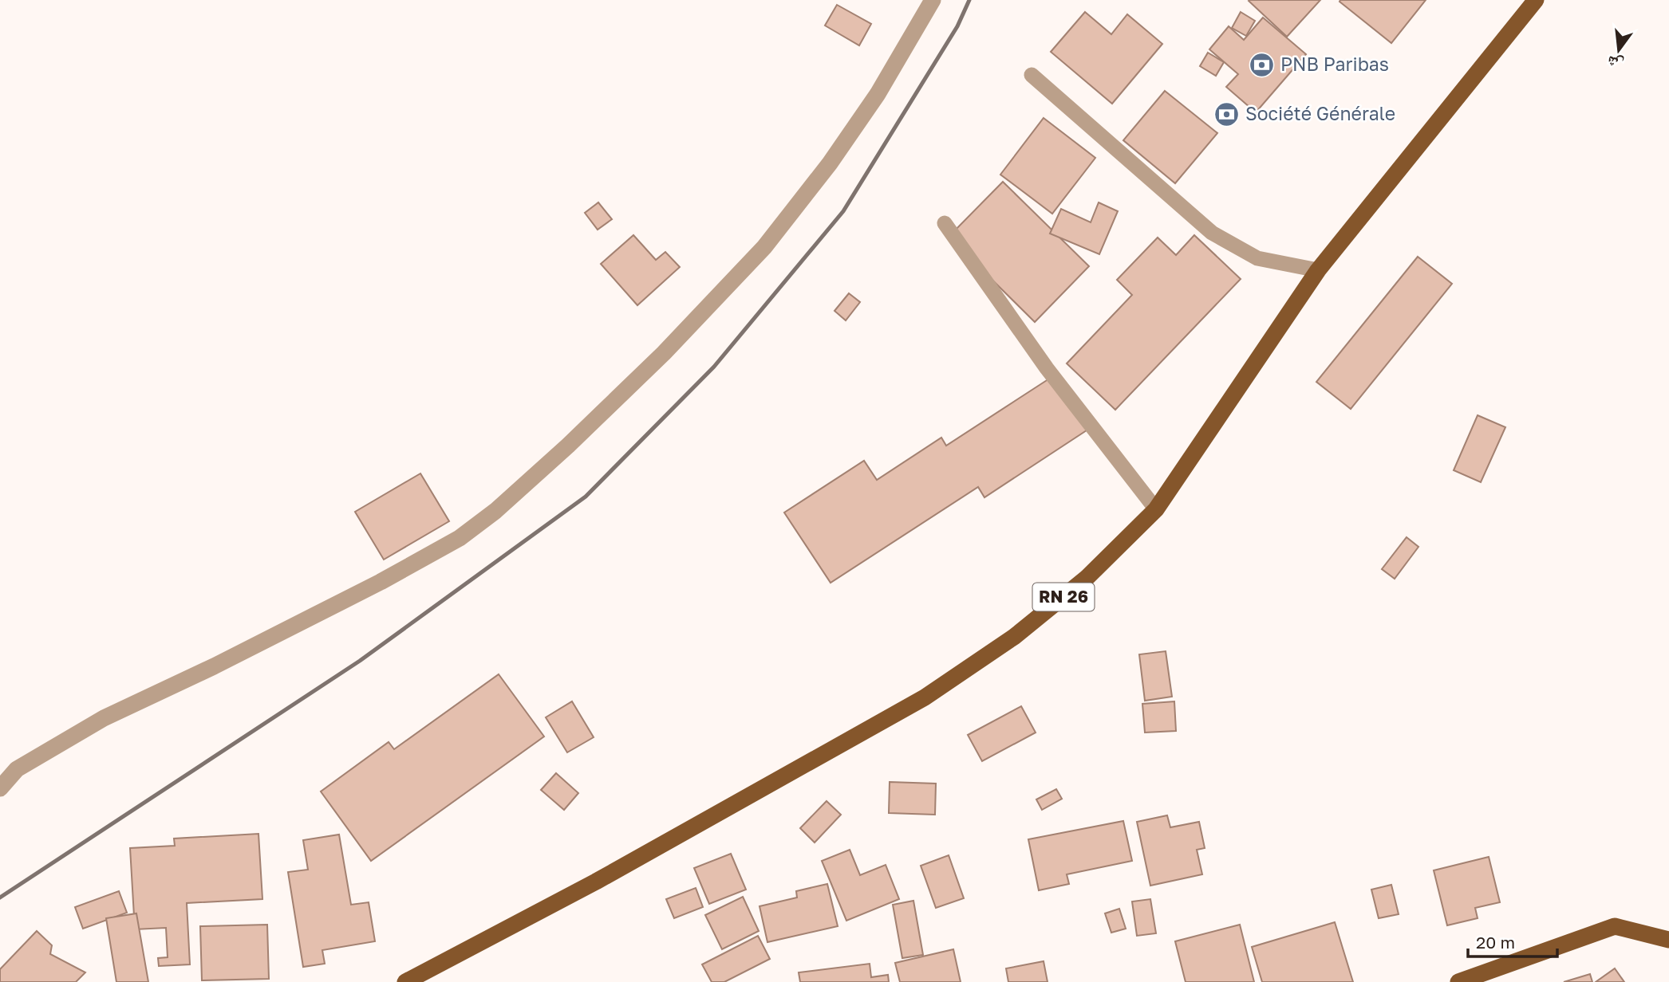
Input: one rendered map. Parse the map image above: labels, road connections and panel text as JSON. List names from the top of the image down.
{
  "streets": {
    "main road": ["RN 26"]
  },
  "places": {
    "bank": ["PNB Paribas", "Société Générale"]
  },
  "scale_bar": "20 m",
  "north": "bottom"
}
